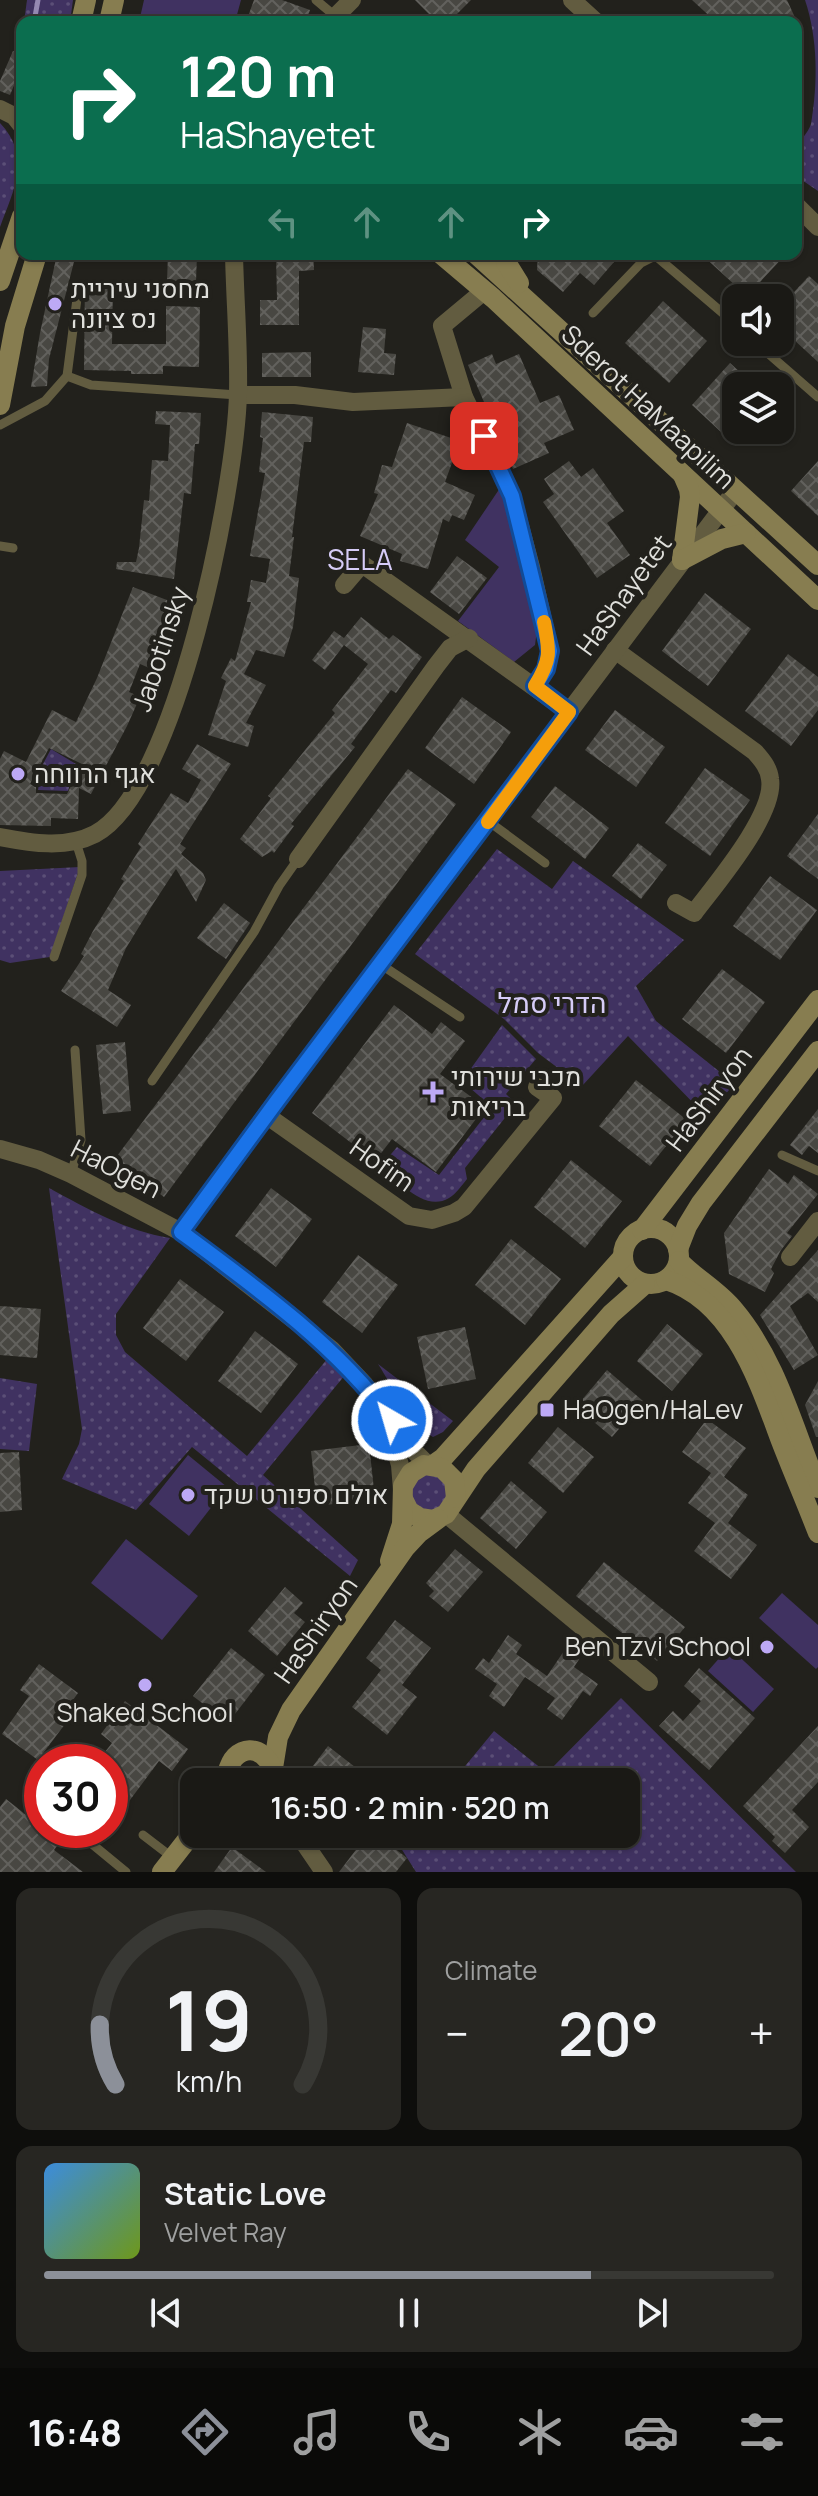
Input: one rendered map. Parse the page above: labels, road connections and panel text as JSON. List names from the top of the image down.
{
  "streets": {
    "street": [
      "Sderot HaMaapilim",
      "HaShayetet",
      "Jabotinsky",
      "HaShiryon",
      "Hofim",
      "HaOgen"
    ]
  },
  "crossings": [
    ["Sderot HaMaapilim", "HaShayetet"],
    ["HaShayetet", "Hofim"],
    ["HaShayetet", "HaOgen"],
    ["HaShiryon", "HaOgen"]
  ],
  "districts": ["SELA", "הדרי סמל"],
  "places": {
    "other": [
      "מחסני עיריית נס ציונה",
      "אגף הרווחה",
      "אולם ספורט שקד",
      "Ben Tzvi School",
      "Shaked School"
    ],
    "health": ["מכבי שירותי בריאות"],
    "transit": ["HaOgen/HaLev"]
  },
  "page": {
    "turn": ["120 m", "HaShayetet"],
    "limit": "30",
    "trip": "16:50 · 2 min · 520 m",
    "tile": "Climate",
    "heat": ["−", "20°", "+"],
    "song": ["Static Love", "Velvet Ray"],
    "tabs": "16:48",
    "gauge": ["19", "km/h"]
  }
}
